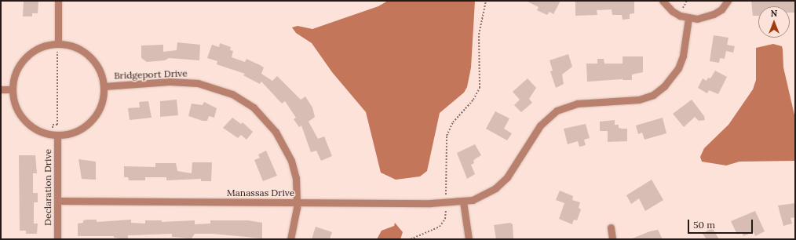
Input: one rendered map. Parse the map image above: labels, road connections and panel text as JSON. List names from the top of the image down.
{
  "streets": {
    "street": ["Bridgeport Drive", "Declaration Drive", "Manassas Drive"]
  },
  "crossings": [
    ["Bridgeport Drive", "Declaration Drive"],
    ["Bridgeport Drive", "Manassas Drive"],
    ["Declaration Drive", "Manassas Drive"]
  ],
  "scale_bar": "50 m",
  "north": "top"
}
